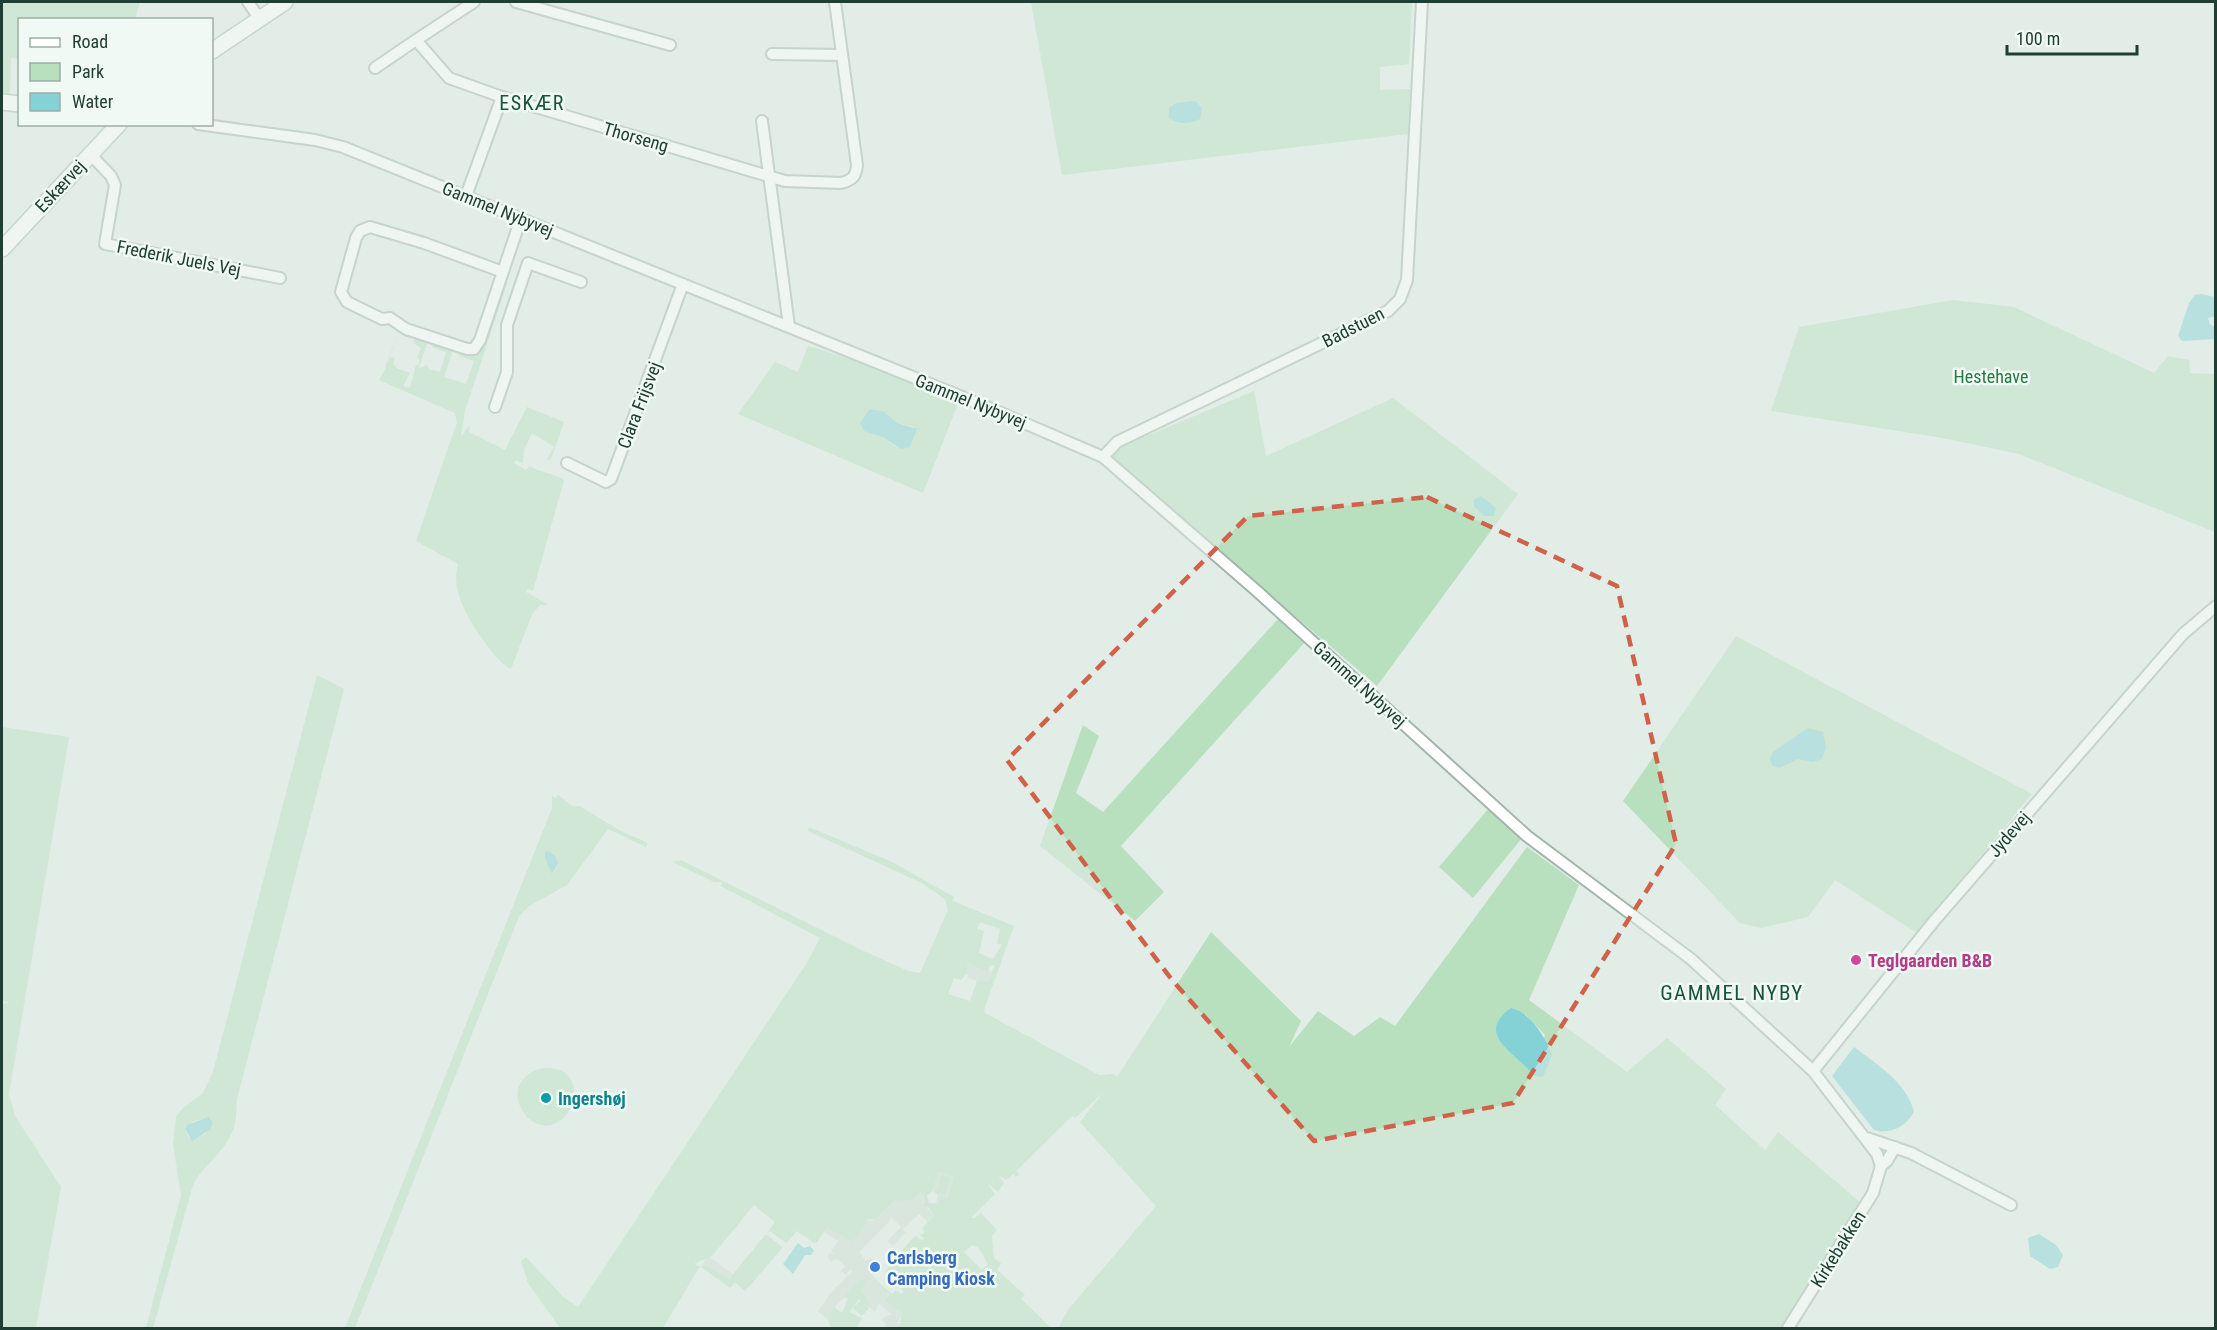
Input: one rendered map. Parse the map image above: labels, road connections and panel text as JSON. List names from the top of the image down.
{
  "streets": {
    "street": [
      "Thorseng",
      "Eskærvej",
      "Gammel Nybyvej",
      "Frederik Juels Vej",
      "Badstuen",
      "Clara Frijsvej",
      "Jydevej",
      "Kirkebakken"
    ]
  },
  "crossings": [
    ["Eskærvej", "Frederik Juels Vej"],
    ["Gammel Nybyvej", "Badstuen"],
    ["Gammel Nybyvej", "Clara Frijsvej"],
    ["Gammel Nybyvej", "Jydevej"],
    ["Gammel Nybyvej", "Kirkebakken"]
  ],
  "districts": ["ESKÆR", "GAMMEL NYBY"],
  "parks": ["Hestehave"],
  "places": ["Teglgaarden B&B", "Ingershøj", "Carlsberg Camping Kiosk"],
  "legend": ["Road", "Park", "Water"],
  "scale_bar": "100 m"
}
